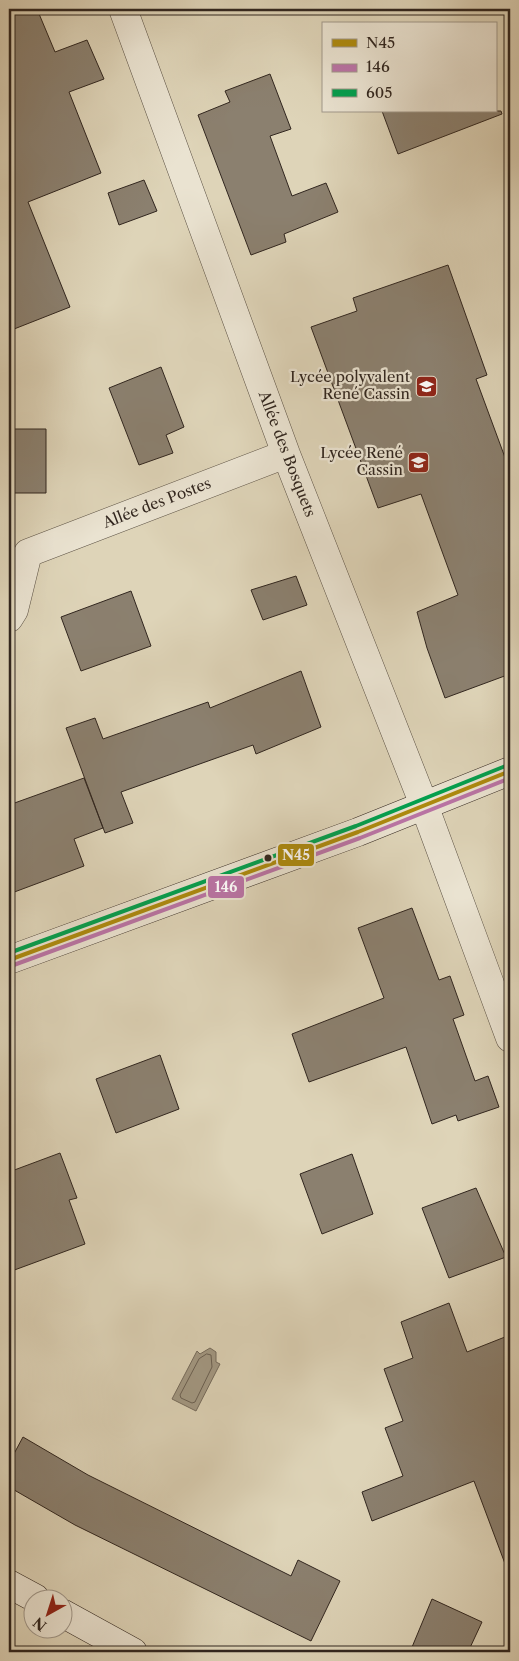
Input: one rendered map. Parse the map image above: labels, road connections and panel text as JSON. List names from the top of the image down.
{
  "streets": {
    "street": ["Allée des Bosquets", "Allée des Postes"]
  },
  "crossings": [
    ["Allée des Bosquets", "Allée des Postes"]
  ],
  "places": {
    "school or university": ["Lycée polyvalent René Cassin", "Lycée René Cassin"]
  },
  "lines": ["transit line 605", "transit line N45", "transit line 146"],
  "legend": ["N45", "146", "605"],
  "north": "bottom left"
}
